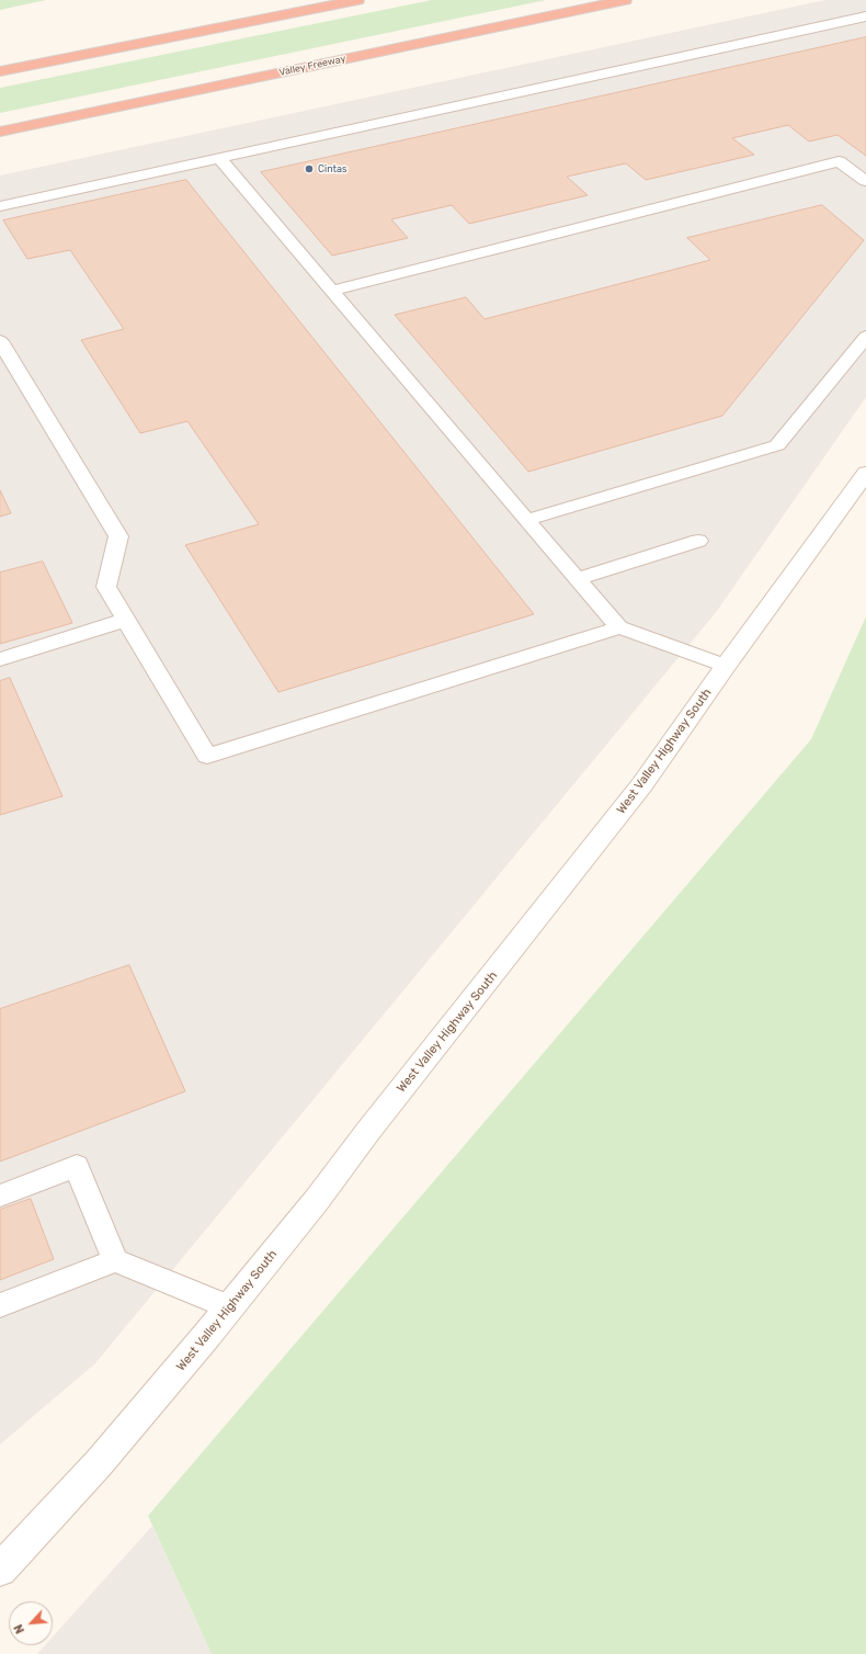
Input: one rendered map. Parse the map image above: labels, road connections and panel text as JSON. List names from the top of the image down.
{
  "streets": {
    "highway": ["Valley Freeway"],
    "main road": ["West Valley Highway South"]
  },
  "places": ["Cintas"],
  "north": "bottom left"
}
